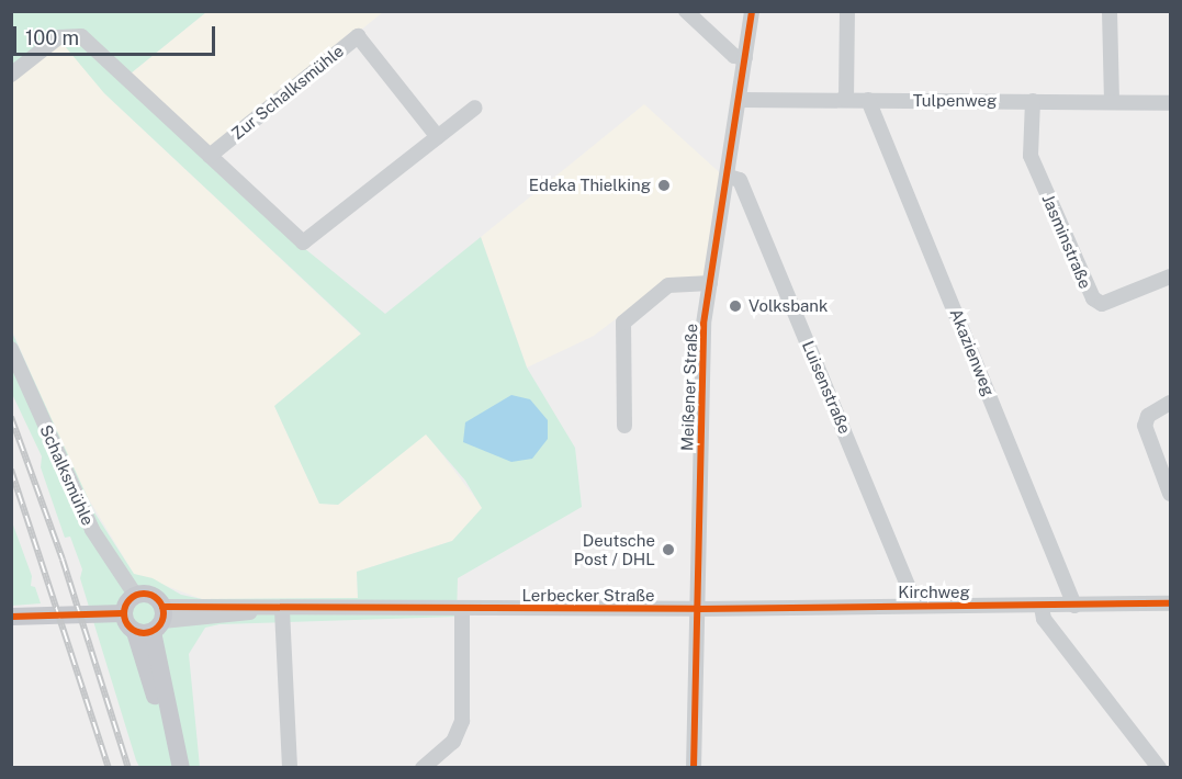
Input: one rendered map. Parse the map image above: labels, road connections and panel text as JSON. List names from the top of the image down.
{
  "streets": {
    "street": [
      "Zur Schalksmühle",
      "Tulpenweg",
      "Jasminstraße",
      "Akazienweg",
      "Meißener Straße",
      "Luisenstraße",
      "Schalksmühle",
      "Kirchweg",
      "Lerbecker Straße"
    ]
  },
  "crossings": [
    ["Tulpenweg", "Jasminstraße"],
    ["Tulpenweg", "Akazienweg"],
    ["Tulpenweg", "Meißener Straße"],
    ["Akazienweg", "Kirchweg"],
    ["Meißener Straße", "Luisenstraße"],
    ["Meißener Straße", "Kirchweg"],
    ["Meißener Straße", "Lerbecker Straße"],
    ["Luisenstraße", "Kirchweg"],
    ["Kirchweg", "Lerbecker Straße"]
  ],
  "places": ["Edeka Thielking", "Volksbank", "Deutsche Post / DHL"],
  "scale_bar": "100 m"
}
